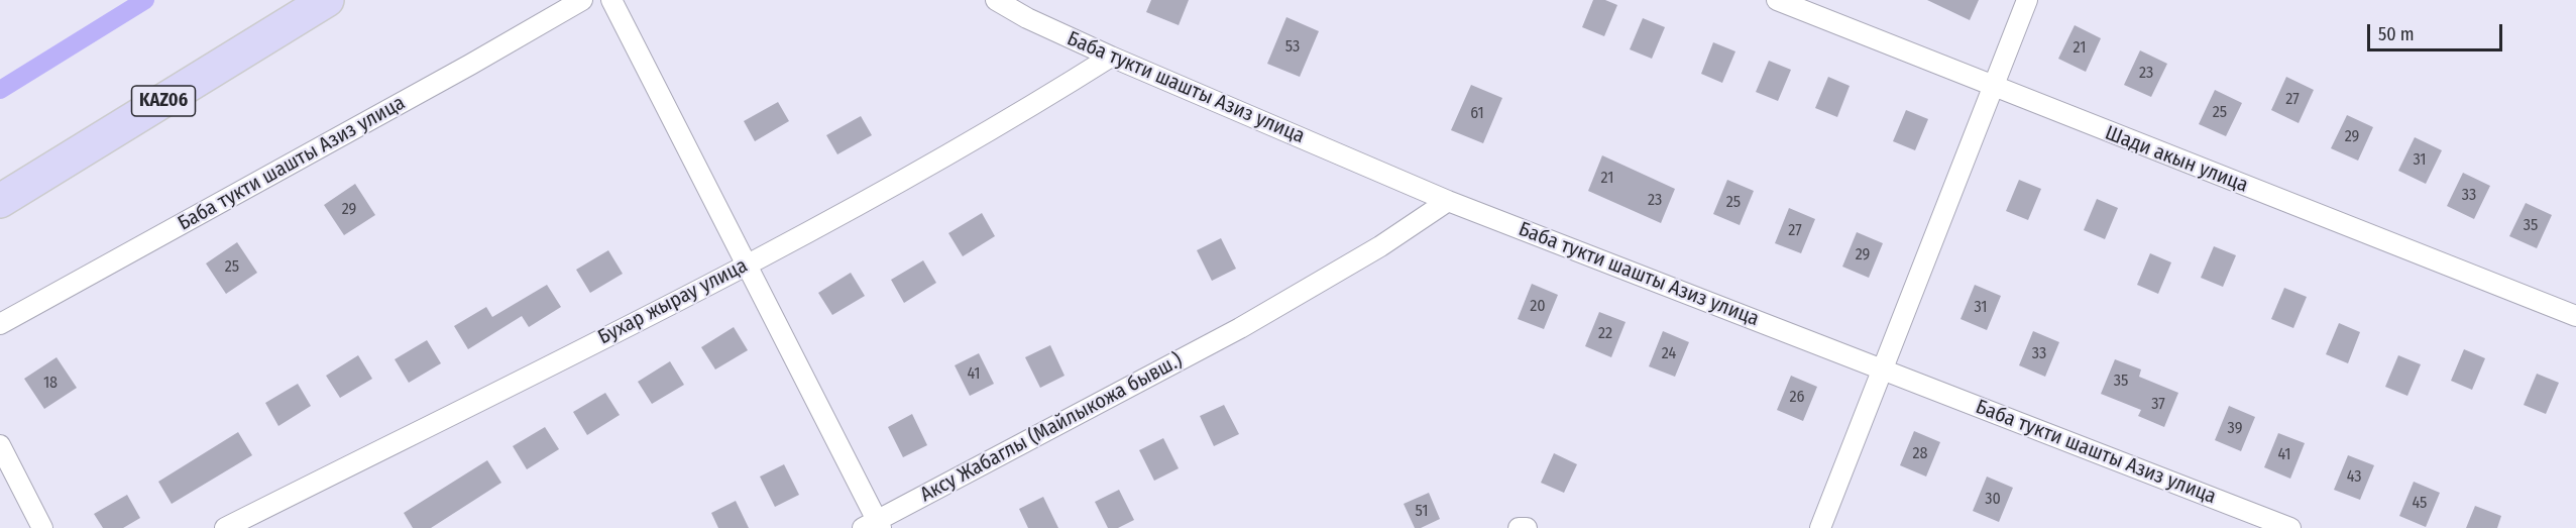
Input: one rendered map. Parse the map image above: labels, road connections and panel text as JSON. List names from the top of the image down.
{
  "streets": {
    "highway": ["KАZ06"],
    "street": [
      "Баба тукти шашты Азиз улица",
      "Шади акын улица",
      "Бухар жырау улица",
      "Аксу Жабаглы (Майлыкожа бывш.)"
    ]
  },
  "crossings": [
    ["Баба тукти шашты Азиз улица", "Бухар жырау улица"],
    ["Баба тукти шашты Азиз улица", "Аксу Жабаглы (Майлыкожа бывш.)"]
  ],
  "house_numbers": [
    "53",
    "21",
    "23",
    "27",
    "25",
    "61",
    "29",
    "31",
    "21",
    "33",
    "23",
    "25",
    "29",
    "35",
    "27",
    "29",
    "25",
    "20",
    "31",
    "22",
    "24",
    "33",
    "41",
    "35",
    "18",
    "26",
    "37",
    "39",
    "28",
    "41",
    "43",
    "30",
    "45",
    "51"
  ],
  "scale_bar": "50 m"
}
